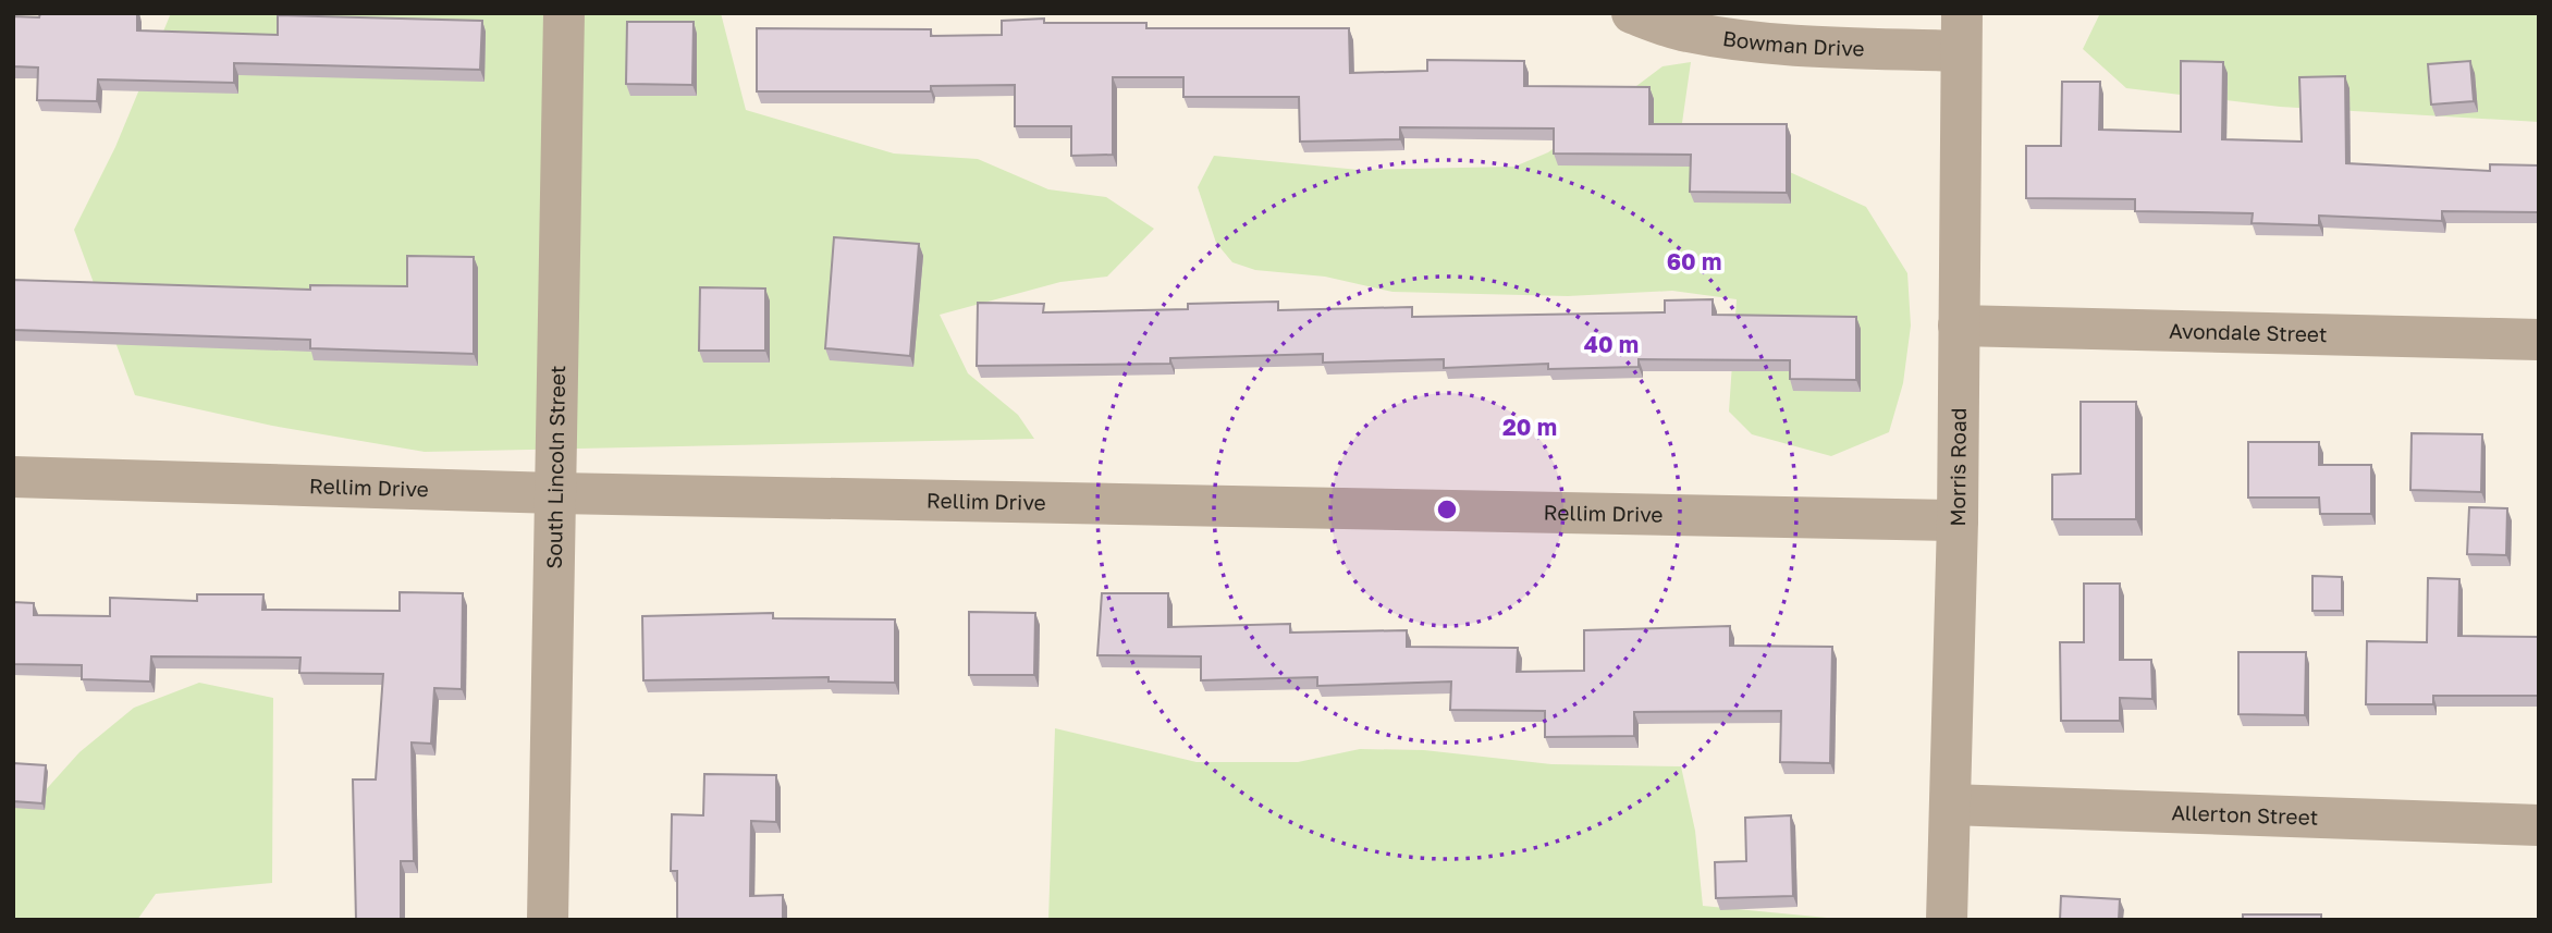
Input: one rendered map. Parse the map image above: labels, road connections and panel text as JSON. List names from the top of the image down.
{
  "streets": {
    "street": [
      "Bowman Drive",
      "Avondale Street",
      "South Lincoln Street",
      "Morris Road",
      "Rellim Drive",
      "Allerton Street"
    ]
  },
  "crossings": [
    ["Bowman Drive", "Morris Road"],
    ["Avondale Street", "Morris Road"],
    ["South Lincoln Street", "Rellim Drive"],
    ["Morris Road", "Rellim Drive"],
    ["Morris Road", "Allerton Street"]
  ],
  "rings": ["60 m", "40 m", "20 m"]
}
